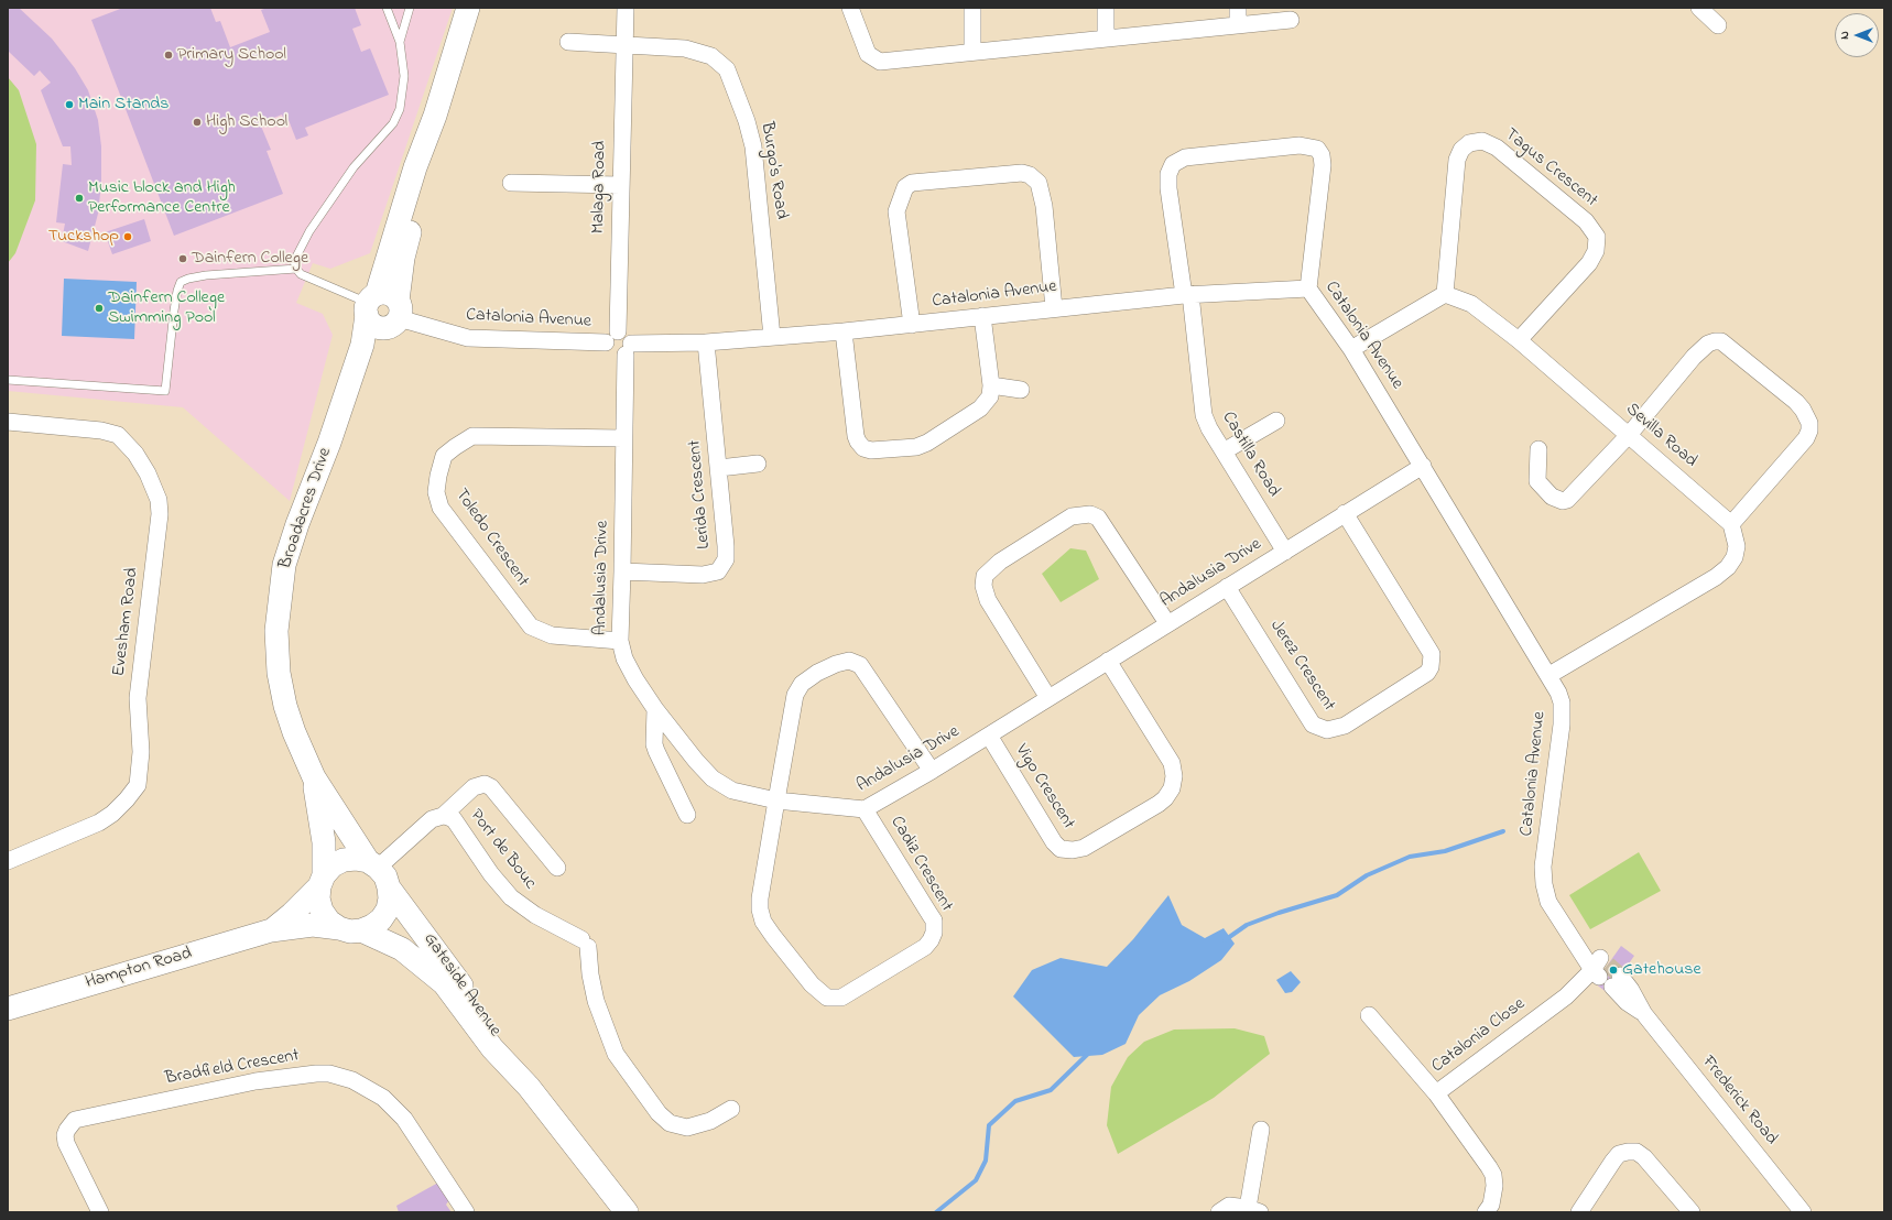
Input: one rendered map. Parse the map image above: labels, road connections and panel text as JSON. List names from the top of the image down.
{
  "streets": {
    "street": [
      "Tagus Crescent",
      "Burgo's Road",
      "Malaga Road",
      "Catalonia Avenue",
      "Sevilla Road",
      "Castilla Road",
      "Lerida Crescent",
      "Broadacres Drive",
      "Toledo Crescent",
      "Andalusia Drive",
      "Evesham Road",
      "Jerez Crescent",
      "Vigo Crescent",
      "Port de Bouc",
      "Cadiz Crescent",
      "Hampton Road",
      "Gateside Avenue",
      "Catalonia Close",
      "Bradfield Crescent",
      "Frederick Road"
    ]
  },
  "crossings": [
    ["Tagus Crescent", "Sevilla Road"],
    ["Burgo's Road", "Malaga Road"],
    ["Burgo's Road", "Catalonia Avenue"],
    ["Malaga Road", "Catalonia Avenue"],
    ["Catalonia Avenue", "Castilla Road"],
    ["Catalonia Avenue", "Lerida Crescent"],
    ["Catalonia Avenue", "Broadacres Drive"],
    ["Catalonia Avenue", "Andalusia Drive"],
    ["Catalonia Avenue", "Catalonia Close"],
    ["Castilla Road", "Andalusia Drive"],
    ["Lerida Crescent", "Andalusia Drive"],
    ["Broadacres Drive", "Port de Bouc"],
    ["Broadacres Drive", "Hampton Road"],
    ["Broadacres Drive", "Gateside Avenue"],
    ["Toledo Crescent", "Andalusia Drive"],
    ["Andalusia Drive", "Jerez Crescent"],
    ["Andalusia Drive", "Vigo Crescent"],
    ["Andalusia Drive", "Cadiz Crescent"],
    ["Port de Bouc", "Hampton Road"],
    ["Port de Bouc", "Gateside Avenue"],
    ["Hampton Road", "Gateside Avenue"]
  ],
  "places": [
    "Primary School",
    "Main Stands",
    "High School",
    "Music block and High Performance Centre",
    "Tuckshop",
    "Dainfern College",
    "Dainfern College Swimming Pool",
    "Gatehouse"
  ],
  "north": "left"
}
